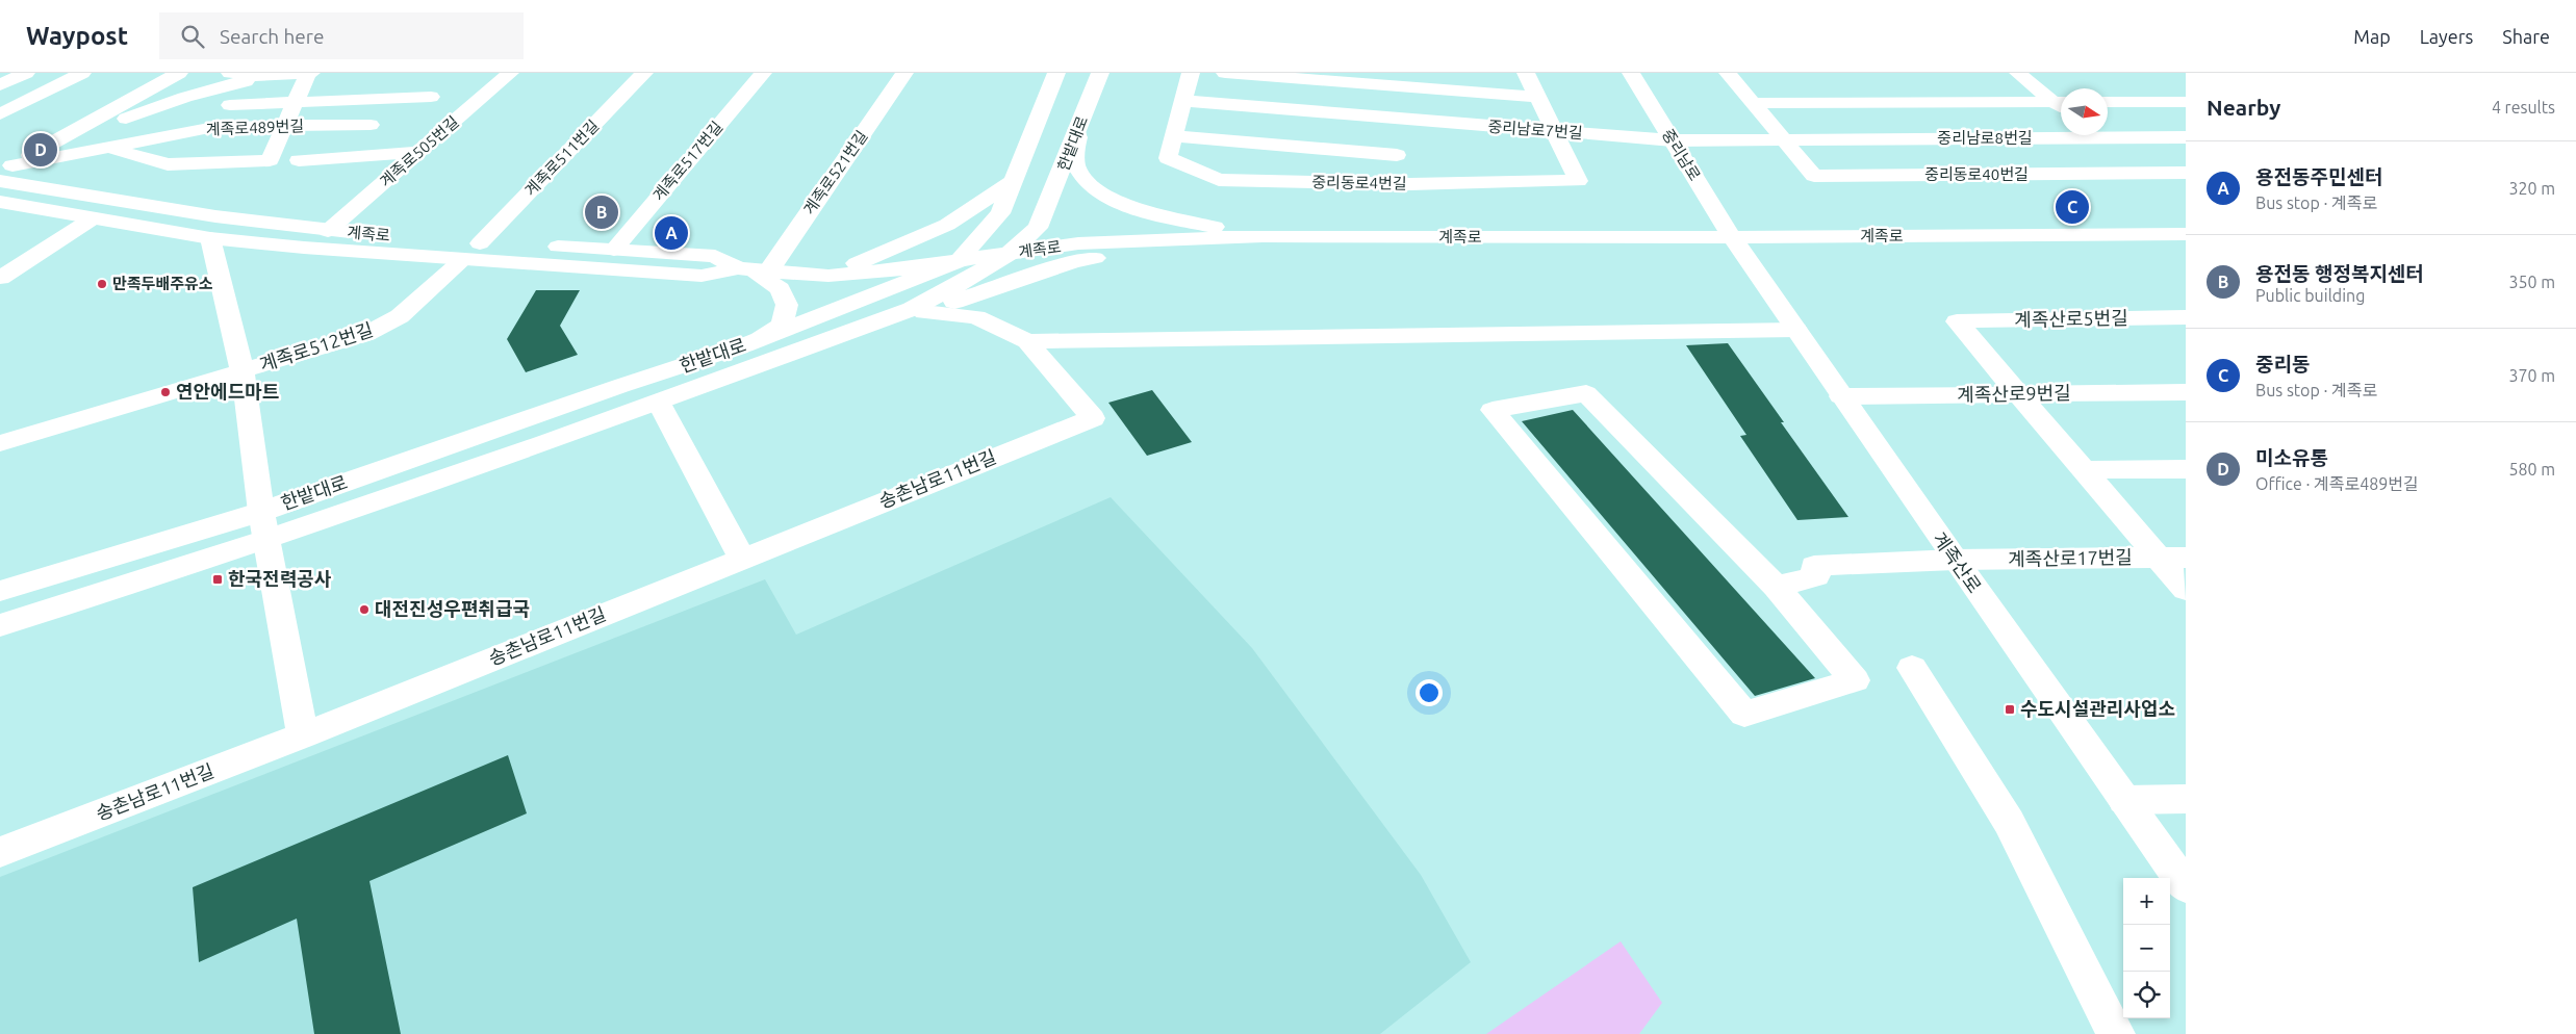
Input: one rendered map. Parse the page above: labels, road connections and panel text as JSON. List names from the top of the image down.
{
  "streets": {
    "street": [
      "계족로489번길",
      "중리남로7번길",
      "중리남로8번길",
      "한밭대로",
      "계족로505번길",
      "중리남로",
      "계족로511번길",
      "계족로517번길",
      "계족로521번길",
      "중리동로40번길",
      "중리동로4번길",
      "계족로",
      "계족산로5번길",
      "계족로512번길",
      "계족산로9번길",
      "송촌남로11번길",
      "계족산로17번길",
      "계족산로"
    ]
  },
  "crossings": [
    ["계족로489번길", "계족로505번길"],
    ["계족로489번길", "계족로"],
    ["중리남로7번길", "중리남로8번길"],
    ["중리남로7번길", "중리남로"],
    ["중리남로7번길", "중리동로4번길"],
    ["중리남로8번길", "중리남로"],
    ["중리남로8번길", "중리동로40번길"],
    ["한밭대로", "계족로"],
    ["한밭대로", "계족로512번길"],
    ["한밭대로", "송촌남로11번길"],
    ["계족로505번길", "계족로"],
    ["중리남로", "계족로"],
    ["중리남로", "계족산로"],
    ["계족로511번길", "계족로"],
    ["계족로511번길", "계족로512번길"],
    ["계족로517번길", "계족로"],
    ["계족로521번길", "계족로"],
    ["계족로", "계족로512번길"],
    ["계족로", "계족산로"],
    ["계족산로5번길", "계족산로9번길"],
    ["계족산로9번길", "계족산로"],
    ["계족산로17번길", "계족산로"]
  ],
  "places": {
    "other": ["만족두배주유소", "연안에드마트", "대전진성우편취급국"],
    "transit": ["한국전력공사", "수도시설관리사업소"]
  },
  "north": "right",
  "page": {
    "header": "Waypost",
    "search": "Search here",
    "nav": ["Map", "Layers", "Share"],
    "heading": ["Nearby", "4 results"],
    "pins": [
      "D",
      "C",
      "B",
      "A"
    ],
    "list": [
      {
        "mark": "A",
        "name": "용전동주민센터",
        "note": "Bus stop · 계족로",
        "value": "320 m"
      },
      {
        "mark": "B",
        "name": "용전동 행정복지센터",
        "note": "Public building",
        "value": "350 m"
      },
      {
        "mark": "C",
        "name": "중리동",
        "note": "Bus stop · 계족로",
        "value": "370 m"
      },
      {
        "mark": "D",
        "name": "미소유통",
        "note": "Office · 계족로489번길",
        "value": "580 m"
      }
    ],
    "map_buttons": ["+", "−"]
  }
}
